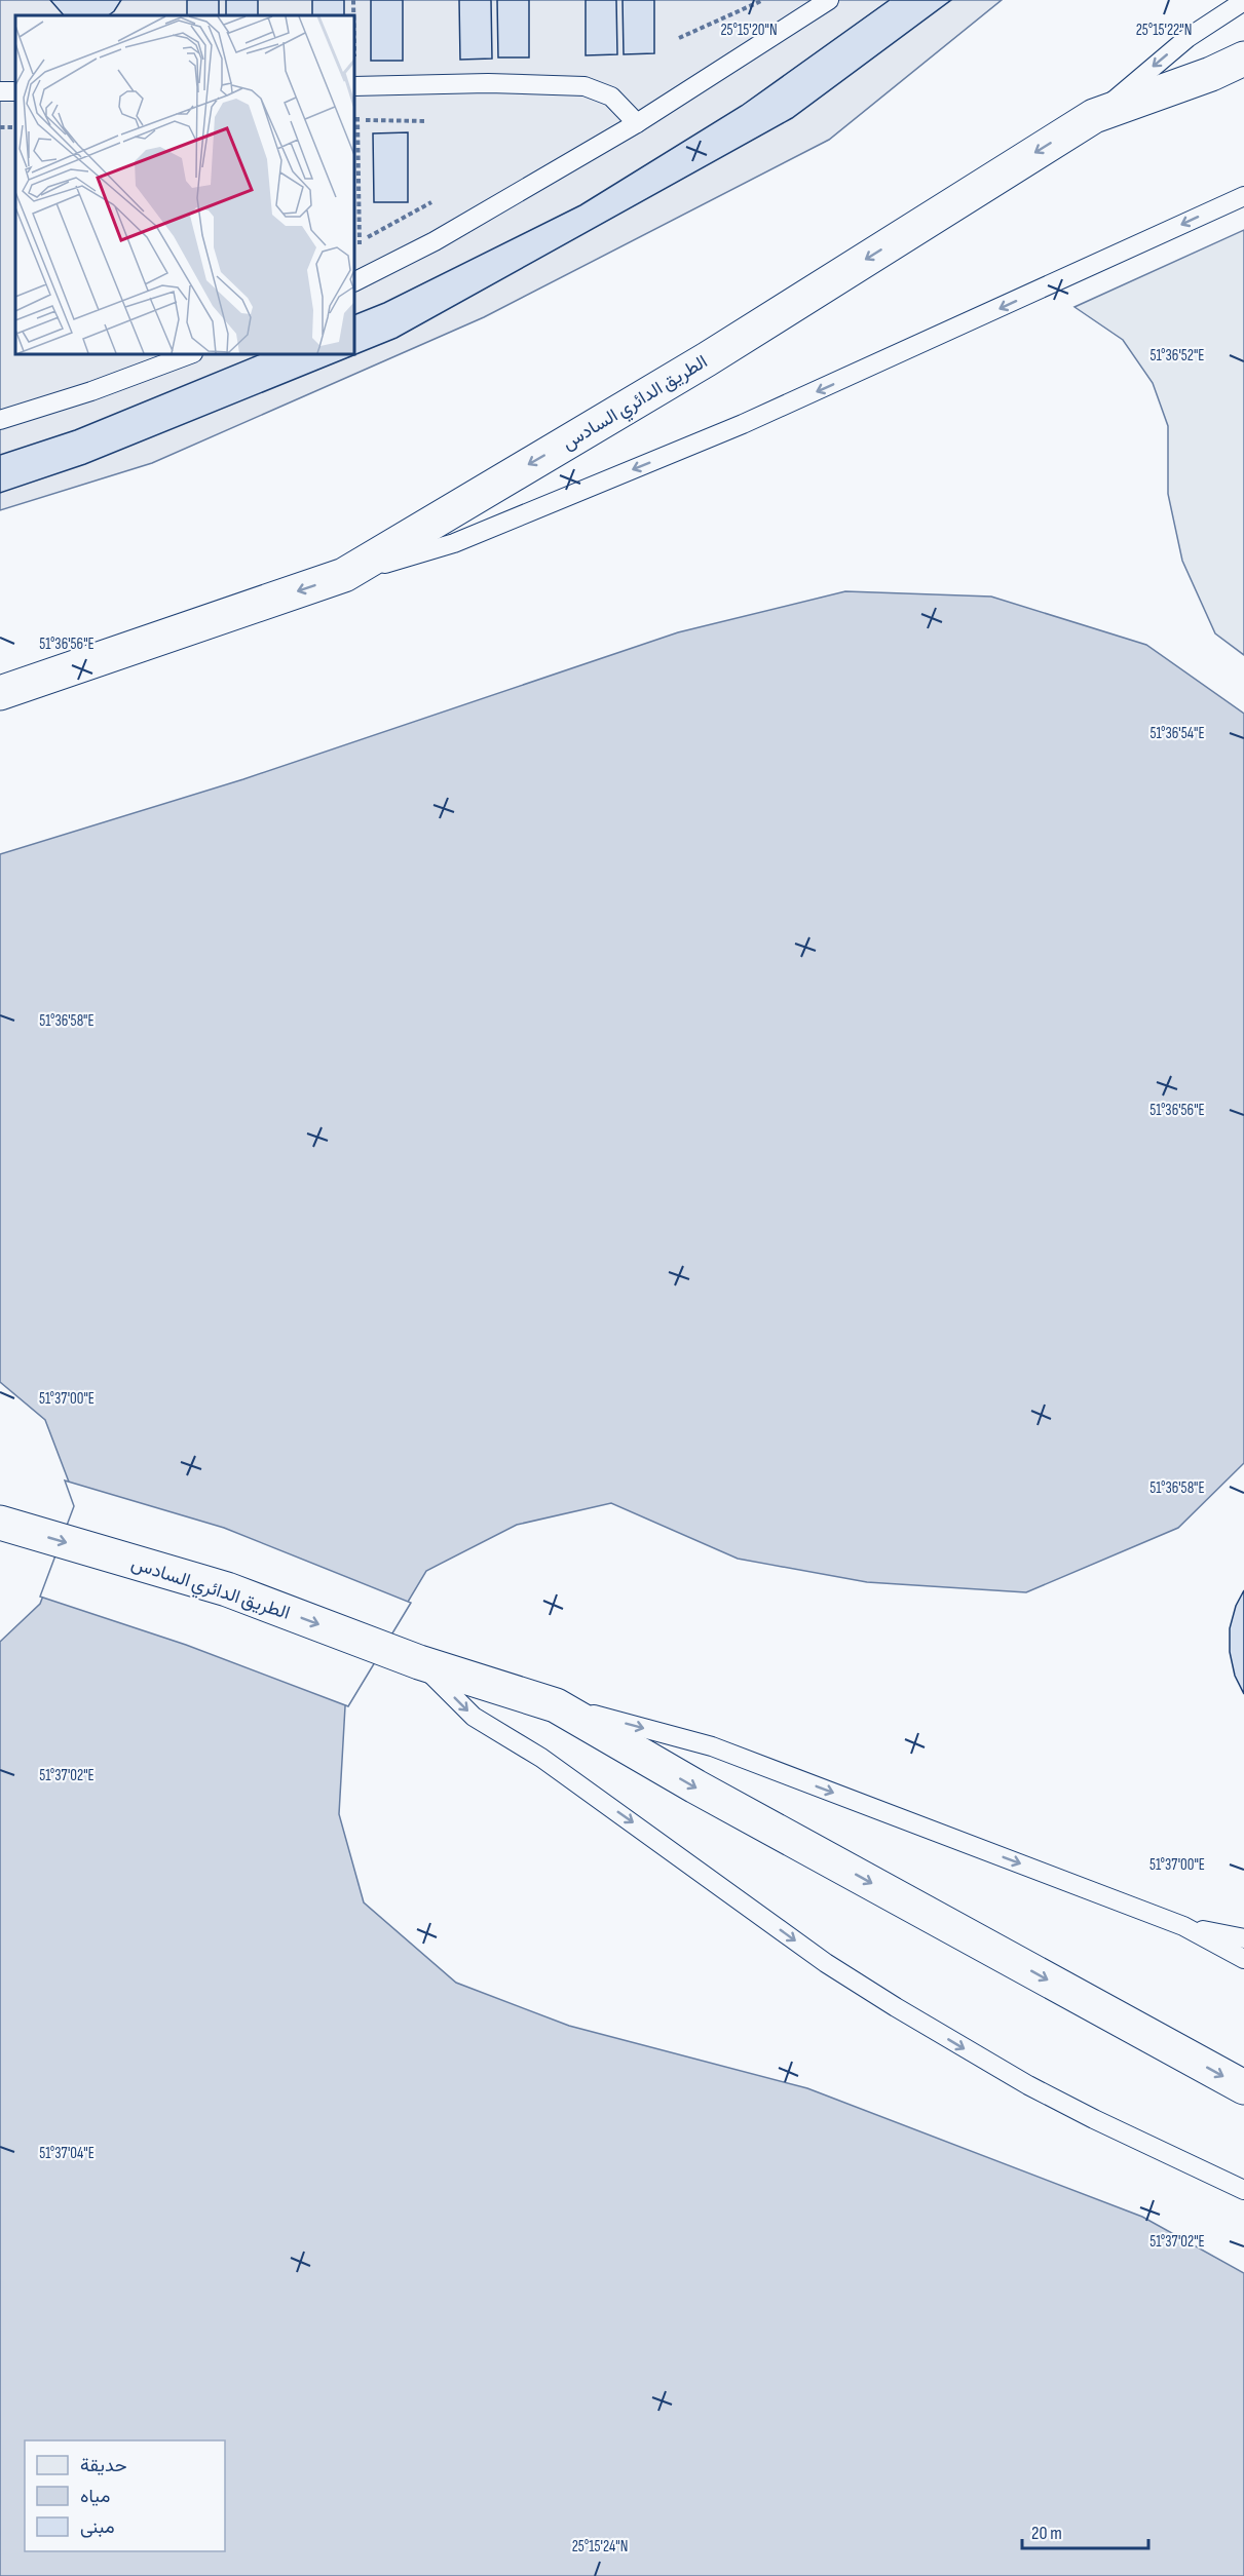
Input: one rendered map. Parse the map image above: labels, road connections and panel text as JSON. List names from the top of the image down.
{
  "streets": {
    "highway": ["الطريق الدائري السادس"]
  },
  "legend": ["حديقة", "مياه", "مبنى"],
  "scale_bar": "20 m",
  "coordinates": [
    "25°15'20\"N",
    "25°15'22\"N",
    "51°36'52\"E",
    "51°36'56\"E",
    "51°36'54\"E",
    "51°36'58\"E",
    "51°37'00\"E",
    "51°37'02\"E",
    "51°37'04\"E",
    "25°15'24\"N"
  ]
}
